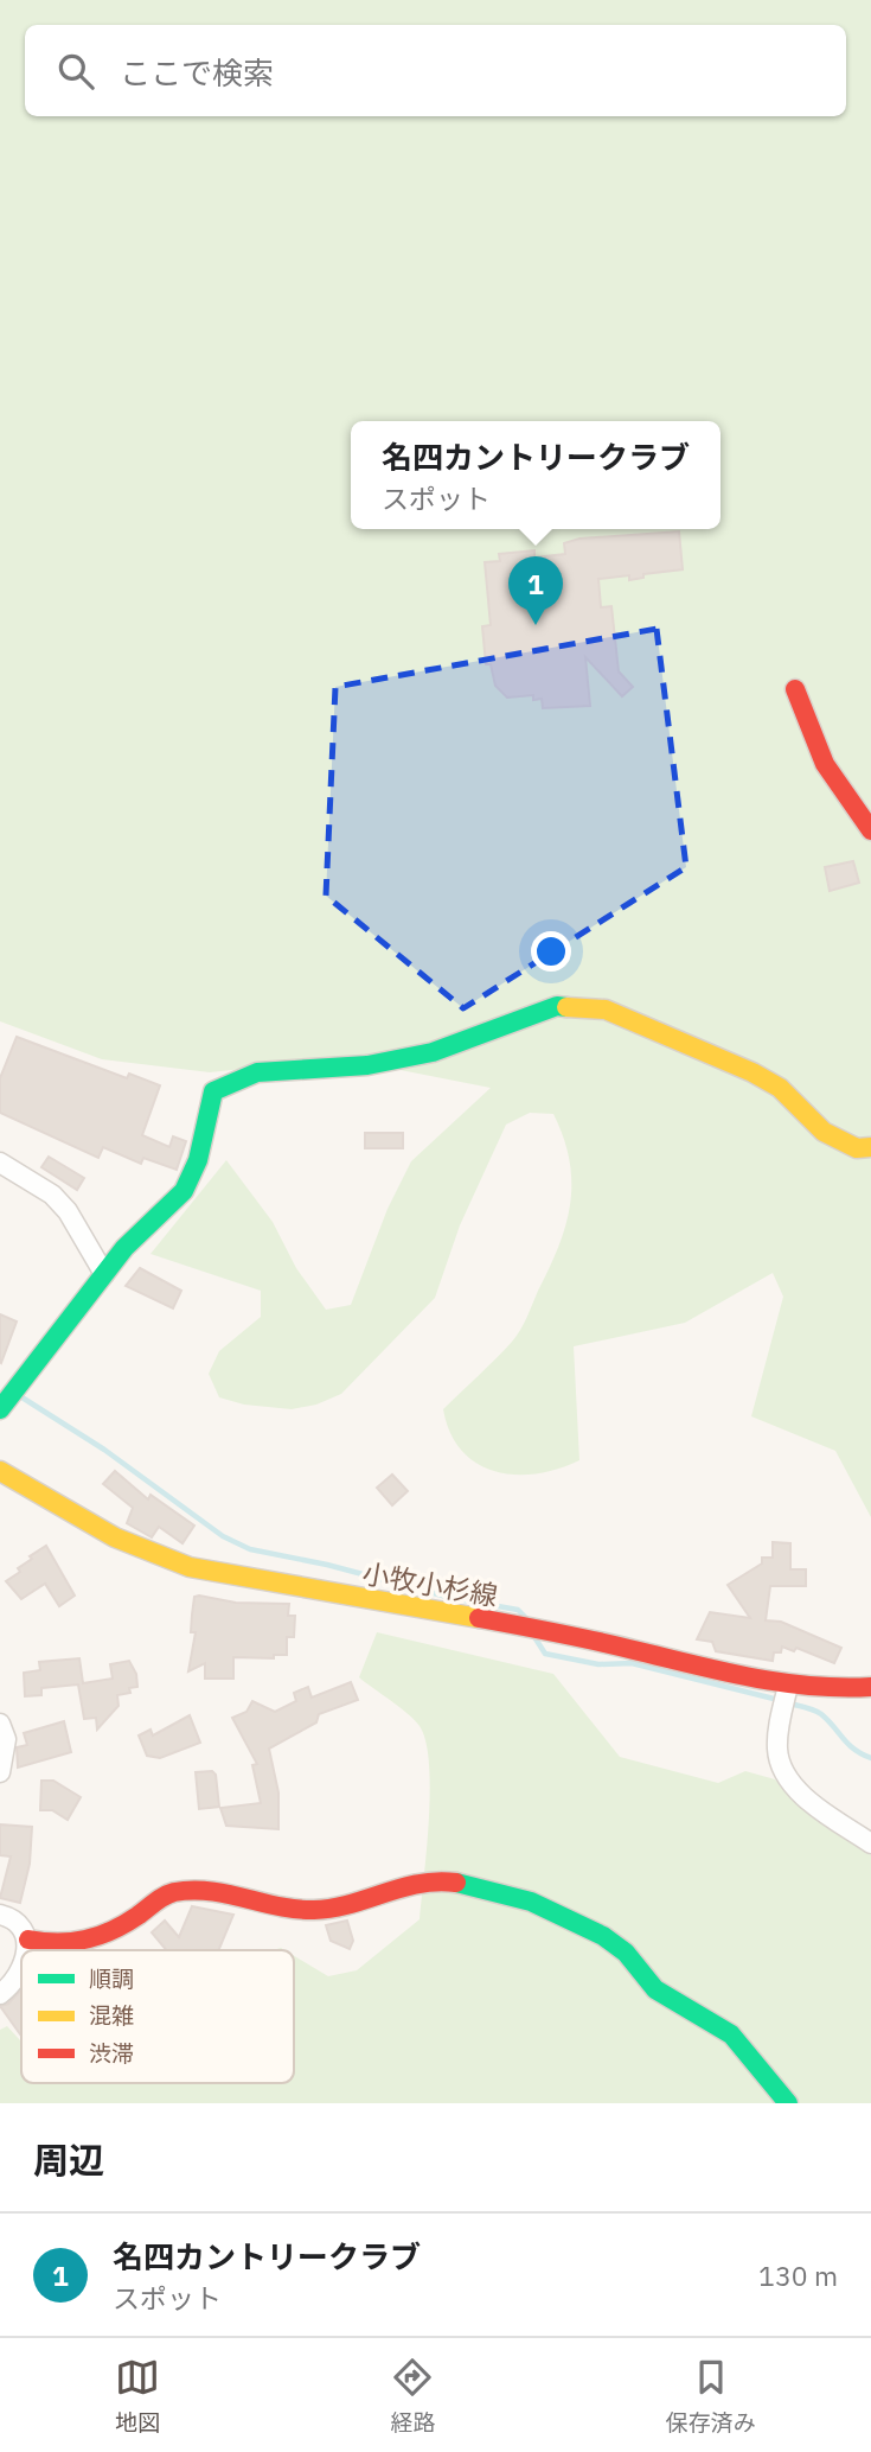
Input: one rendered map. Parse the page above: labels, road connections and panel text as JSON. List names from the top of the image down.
{
  "streets": {
    "street": ["小牧小杉線"]
  },
  "legend": ["順調", "混雑", "渋滞"],
  "page": {
    "search": "ここで検索",
    "popup": ["名四カントリークラブ", "スポット"],
    "pins": "1",
    "heading": "周辺",
    "list": [
      {
        "mark": "1",
        "name": "名四カントリークラブ",
        "note": "スポット",
        "value": "130 m"
      }
    ],
    "nav": ["地図", "経路", "保存済み"]
  }
}
